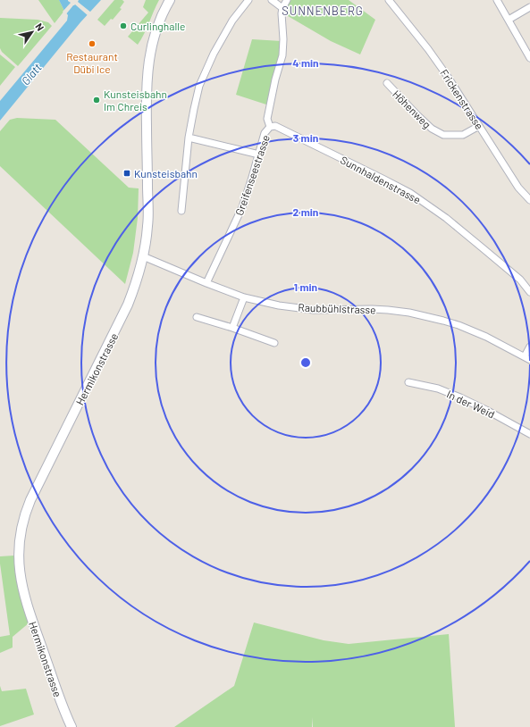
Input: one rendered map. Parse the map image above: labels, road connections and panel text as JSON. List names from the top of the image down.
{
  "streets": {
    "street": [
      "Frickenstrasse",
      "Höhenweg",
      "Greifenseestrasse",
      "Sunnhaldenstrasse",
      "Raubbühlstrasse",
      "Hermikonstrasse",
      "In der Weid"
    ]
  },
  "crossings": [
    ["Frickenstrasse", "Höhenweg"],
    ["Greifenseestrasse", "Sunnhaldenstrasse"],
    ["Greifenseestrasse", "Raubbühlstrasse"],
    ["Raubbühlstrasse", "Hermikonstrasse"]
  ],
  "districts": ["SUNNENBERG"],
  "water": ["Glatt"],
  "places": {
    "other": ["Curlinghalle", "Restaurant Dübi Ice", "Kunsteisbahn Im Chreis"],
    "transit": ["Kunsteisbahn"]
  },
  "north": "top right",
  "rings": [
    "4 min",
    "3 min",
    "2 min",
    "1 min"
  ]
}
